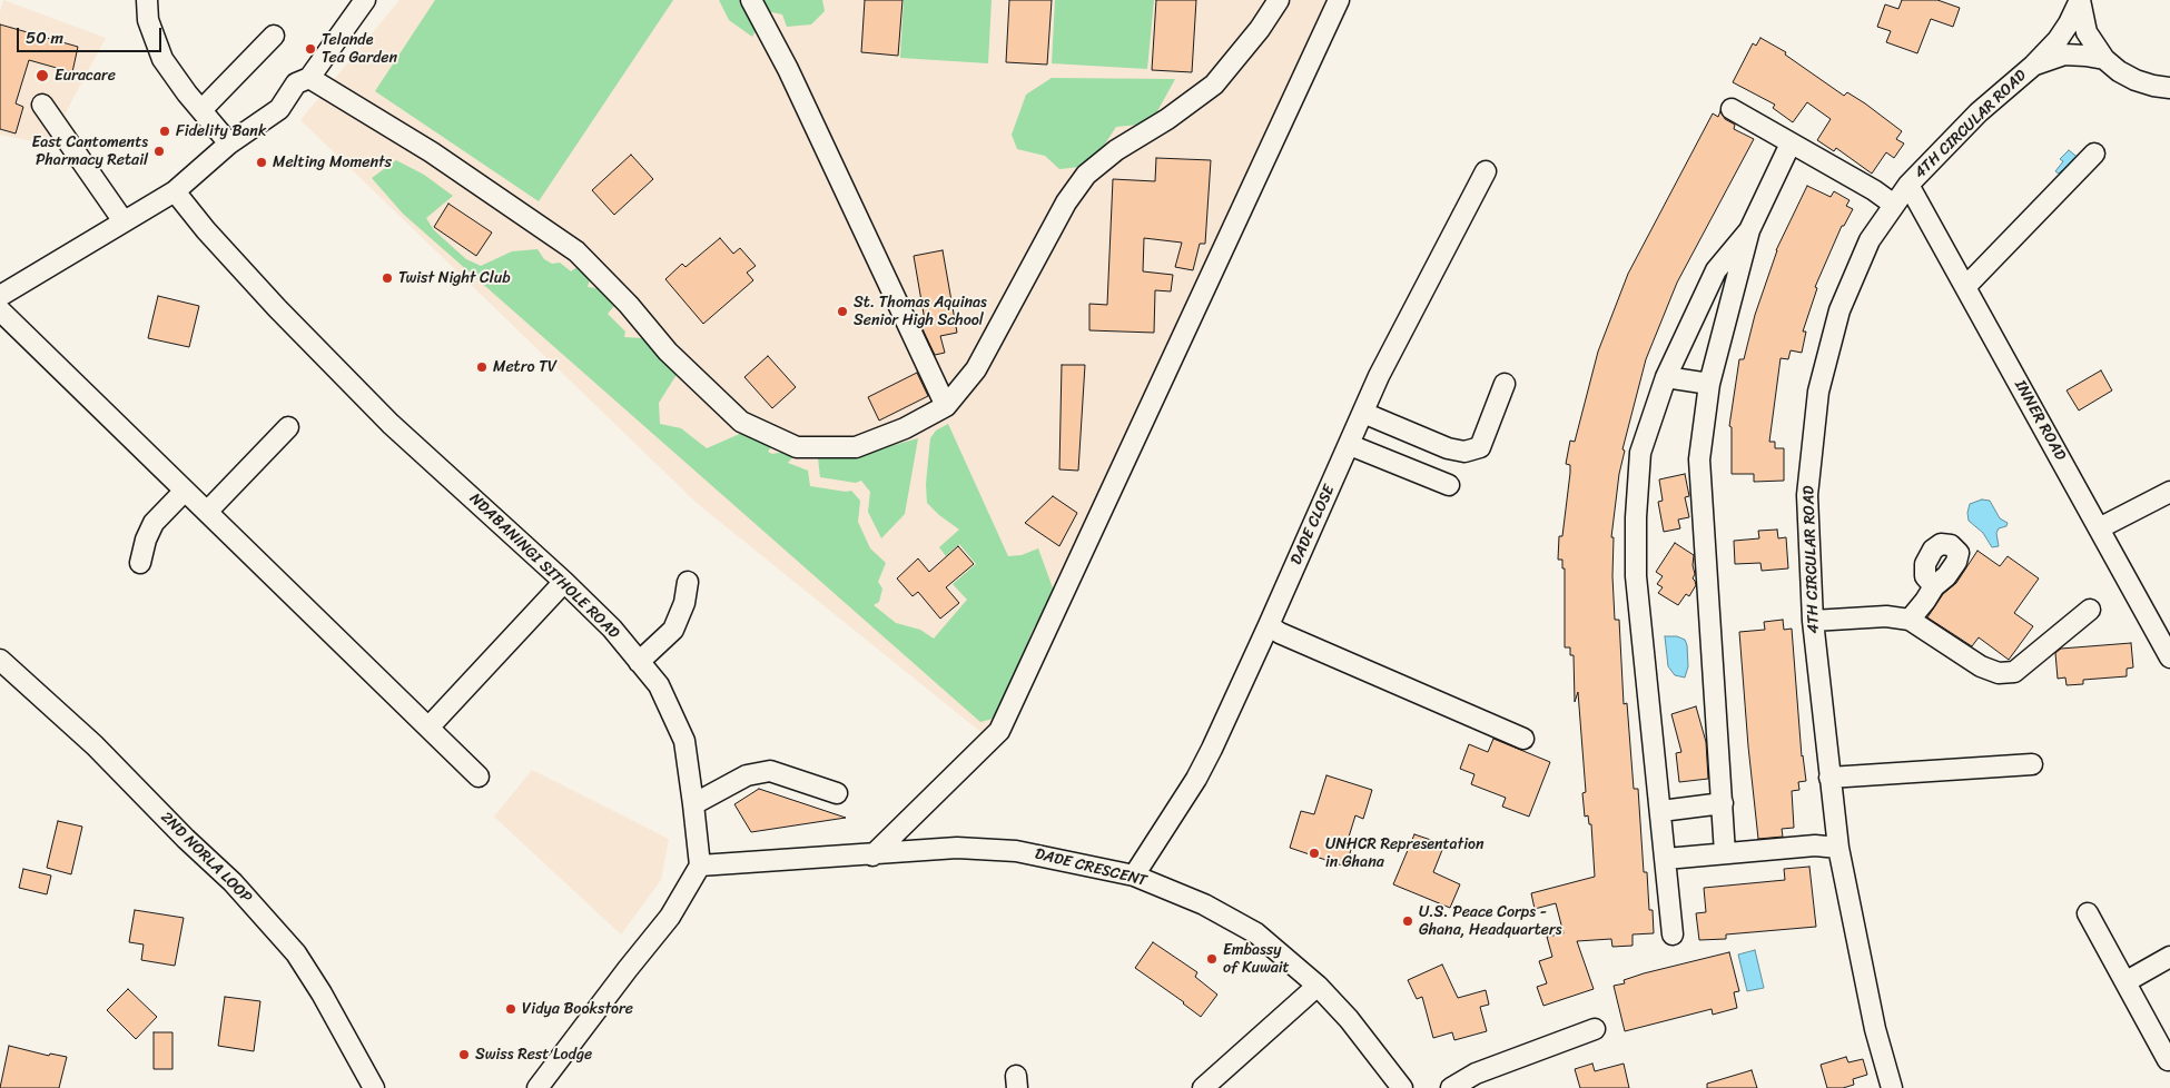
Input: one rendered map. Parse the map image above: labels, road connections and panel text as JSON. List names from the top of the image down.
{
  "streets": {
    "street": [
      "4TH CIRCULAR ROAD",
      "INNER ROAD",
      "DADE CLOSE",
      "NDABANINGI SITHOLE ROAD",
      "2ND NORLA LOOP",
      "DADE CRESCENT"
    ]
  },
  "crossings": [
    ["4TH CIRCULAR ROAD", "INNER ROAD"],
    ["DADE CLOSE", "DADE CRESCENT"],
    ["NDABANINGI SITHOLE ROAD", "DADE CRESCENT"]
  ],
  "places": [
    "Telande Tea Garden",
    "Euracare",
    "Fidelity Bank",
    "East Cantoments Pharmacy Retail",
    "Melting Moments",
    "Twist Night Club",
    "St. Thomas Aquinas Senior High School",
    "Metro TV",
    "UNHCR Representation in Ghana",
    "U.S. Peace Corps - Ghana, Headquarters",
    "Embassy of Kuwait",
    "Vidya Bookstore",
    "Swiss Rest Lodge"
  ],
  "scale_bar": "50 m"
}
